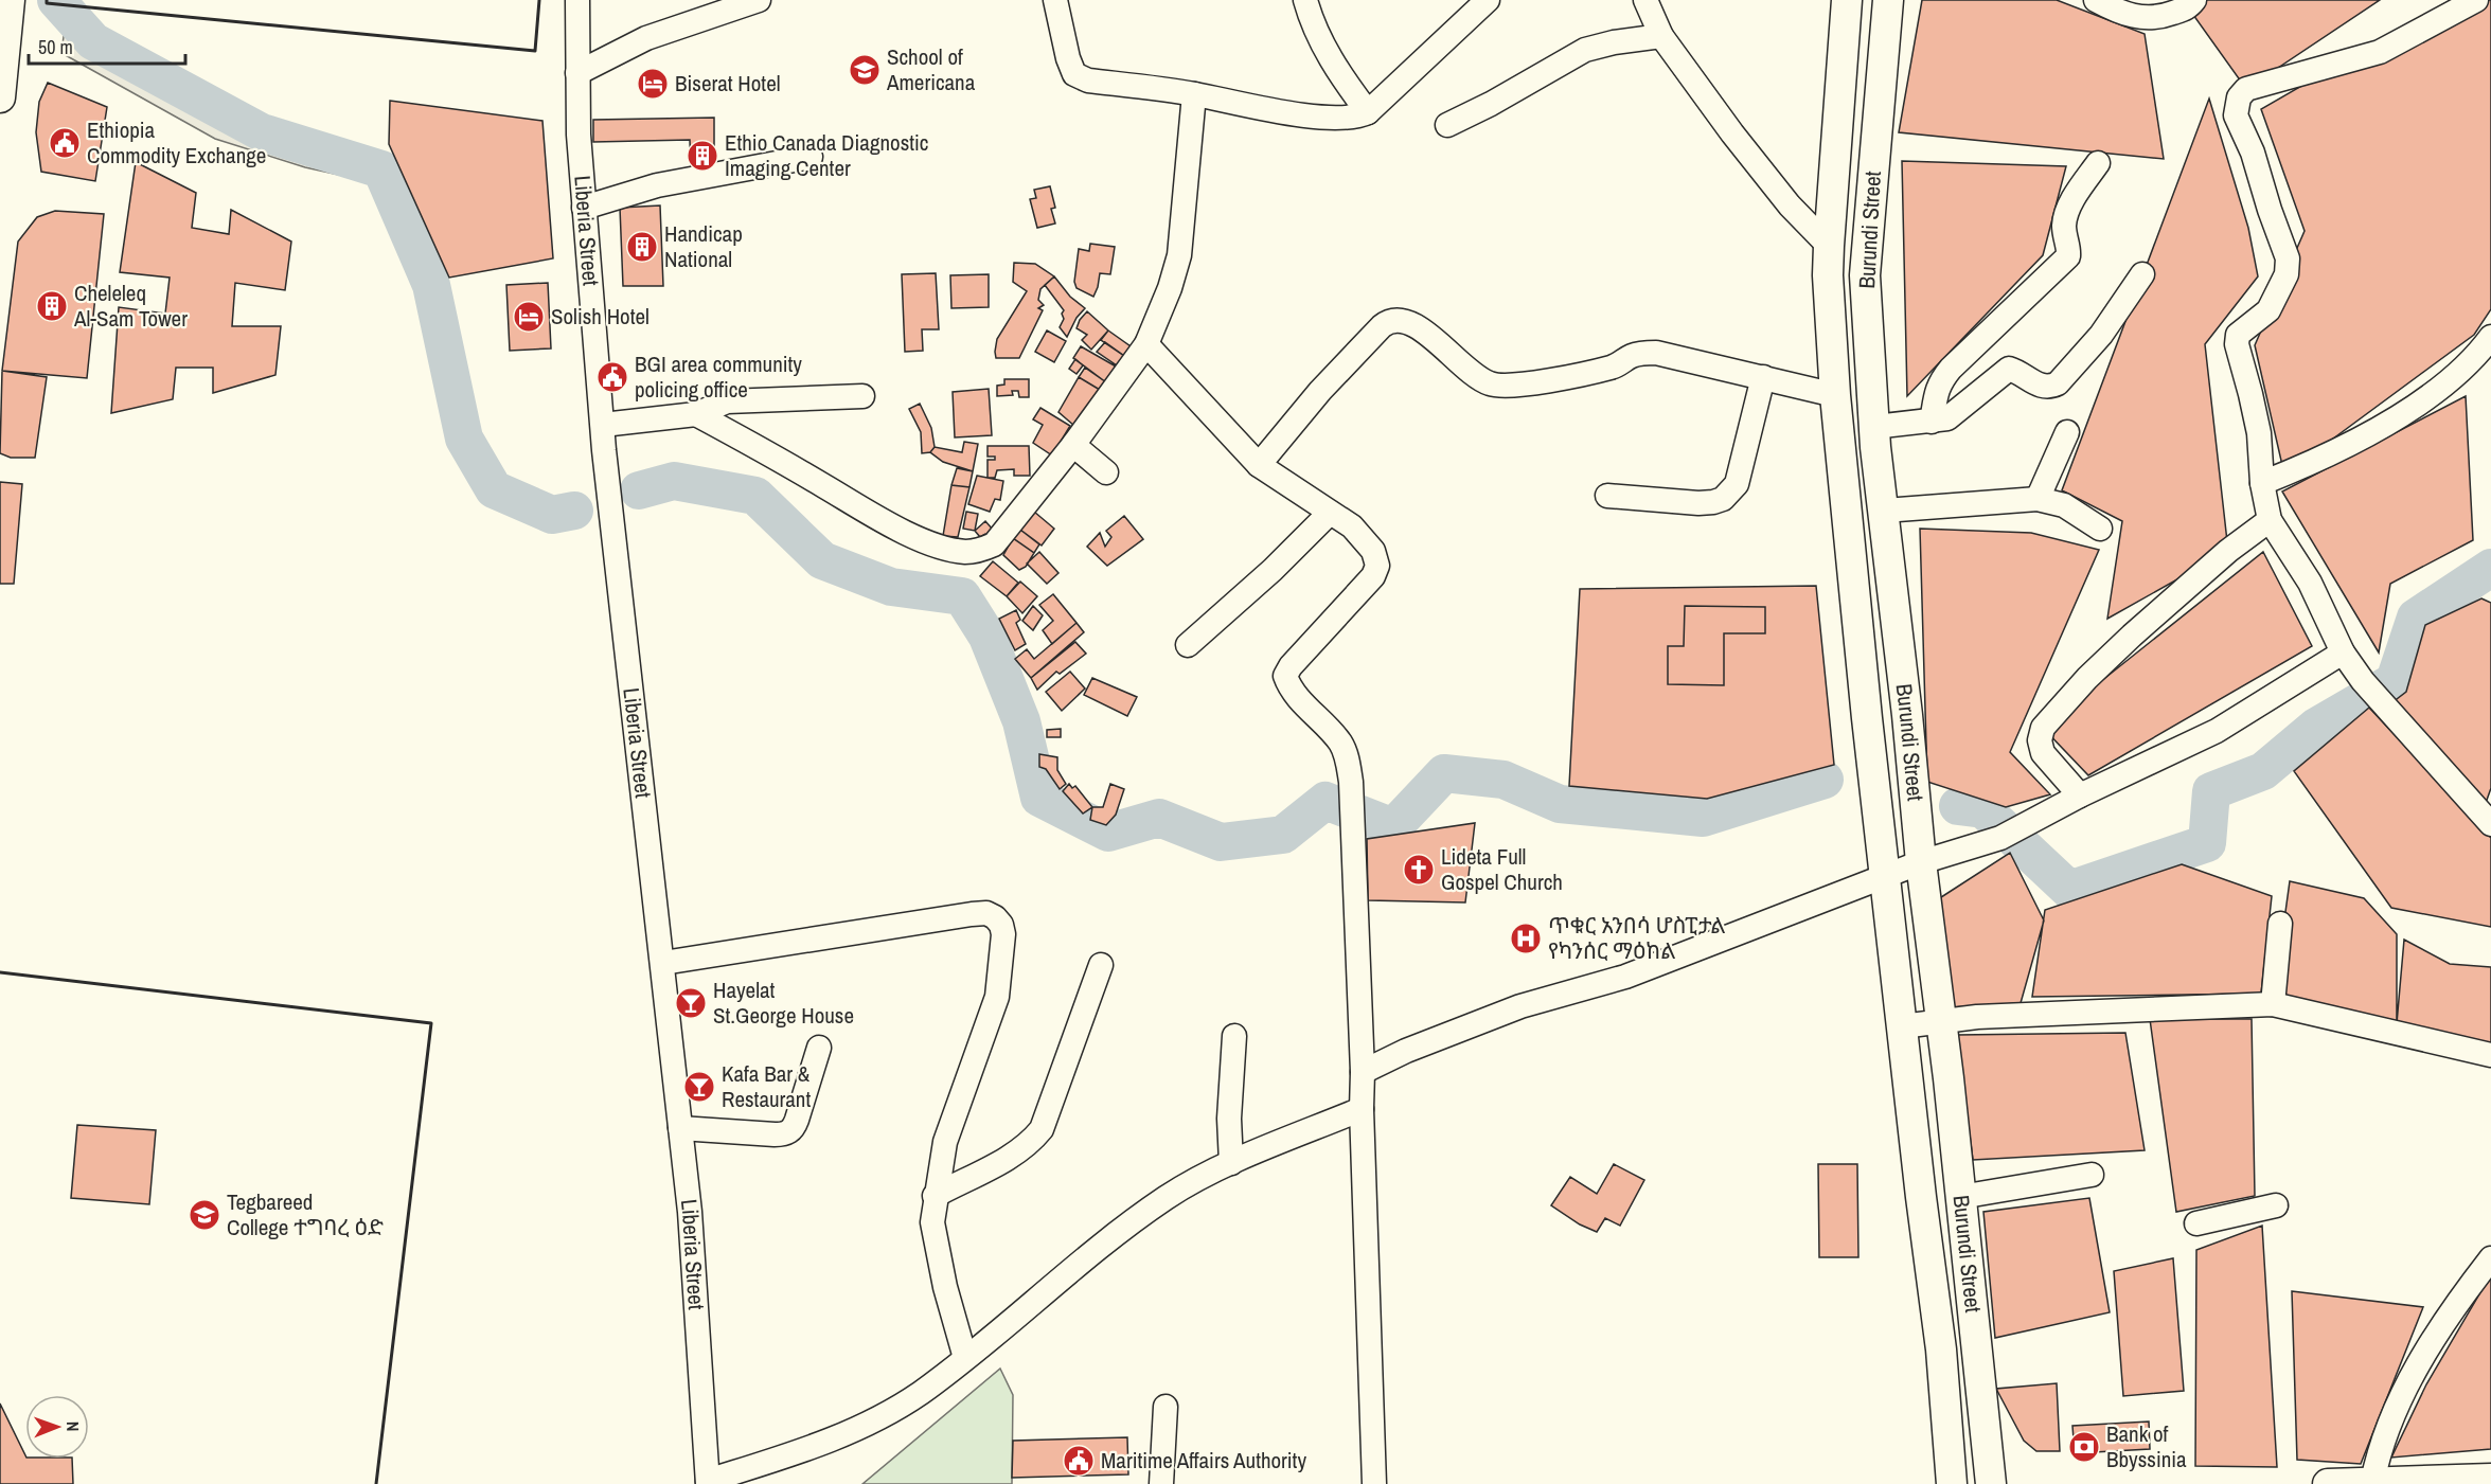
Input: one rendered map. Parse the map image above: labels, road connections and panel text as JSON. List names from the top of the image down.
{
  "streets": {
    "main road": ["Burundi Street"],
    "street": ["Liberia Street"]
  },
  "places": {
    "school or university": ["School of Americana", "Tegbareed College ተግባረ ዕድ"],
    "hotel": ["Biserat Hotel", "Solish Hotel"],
    "public building": ["Ethiopia Commodity Exchange", "BGI area community policing office", "Maritime Affairs Authority"],
    "building": ["Ethio Canada Diagnostic Imaging Center", "Handicap National", "Cheleleq Al-Sam Tower"],
    "church": ["Lideta Full Gospel Church"],
    "hospital": ["ጥቁር አንበሳ ሆስፒታል የካንሰር ማዕከል"],
    "bar": ["Hayelat St.George House", "Kafa Bar & Restaurant"],
    "bank": ["Bank of Bbyssinia"]
  },
  "scale_bar": "50 m",
  "north": "right"
}
